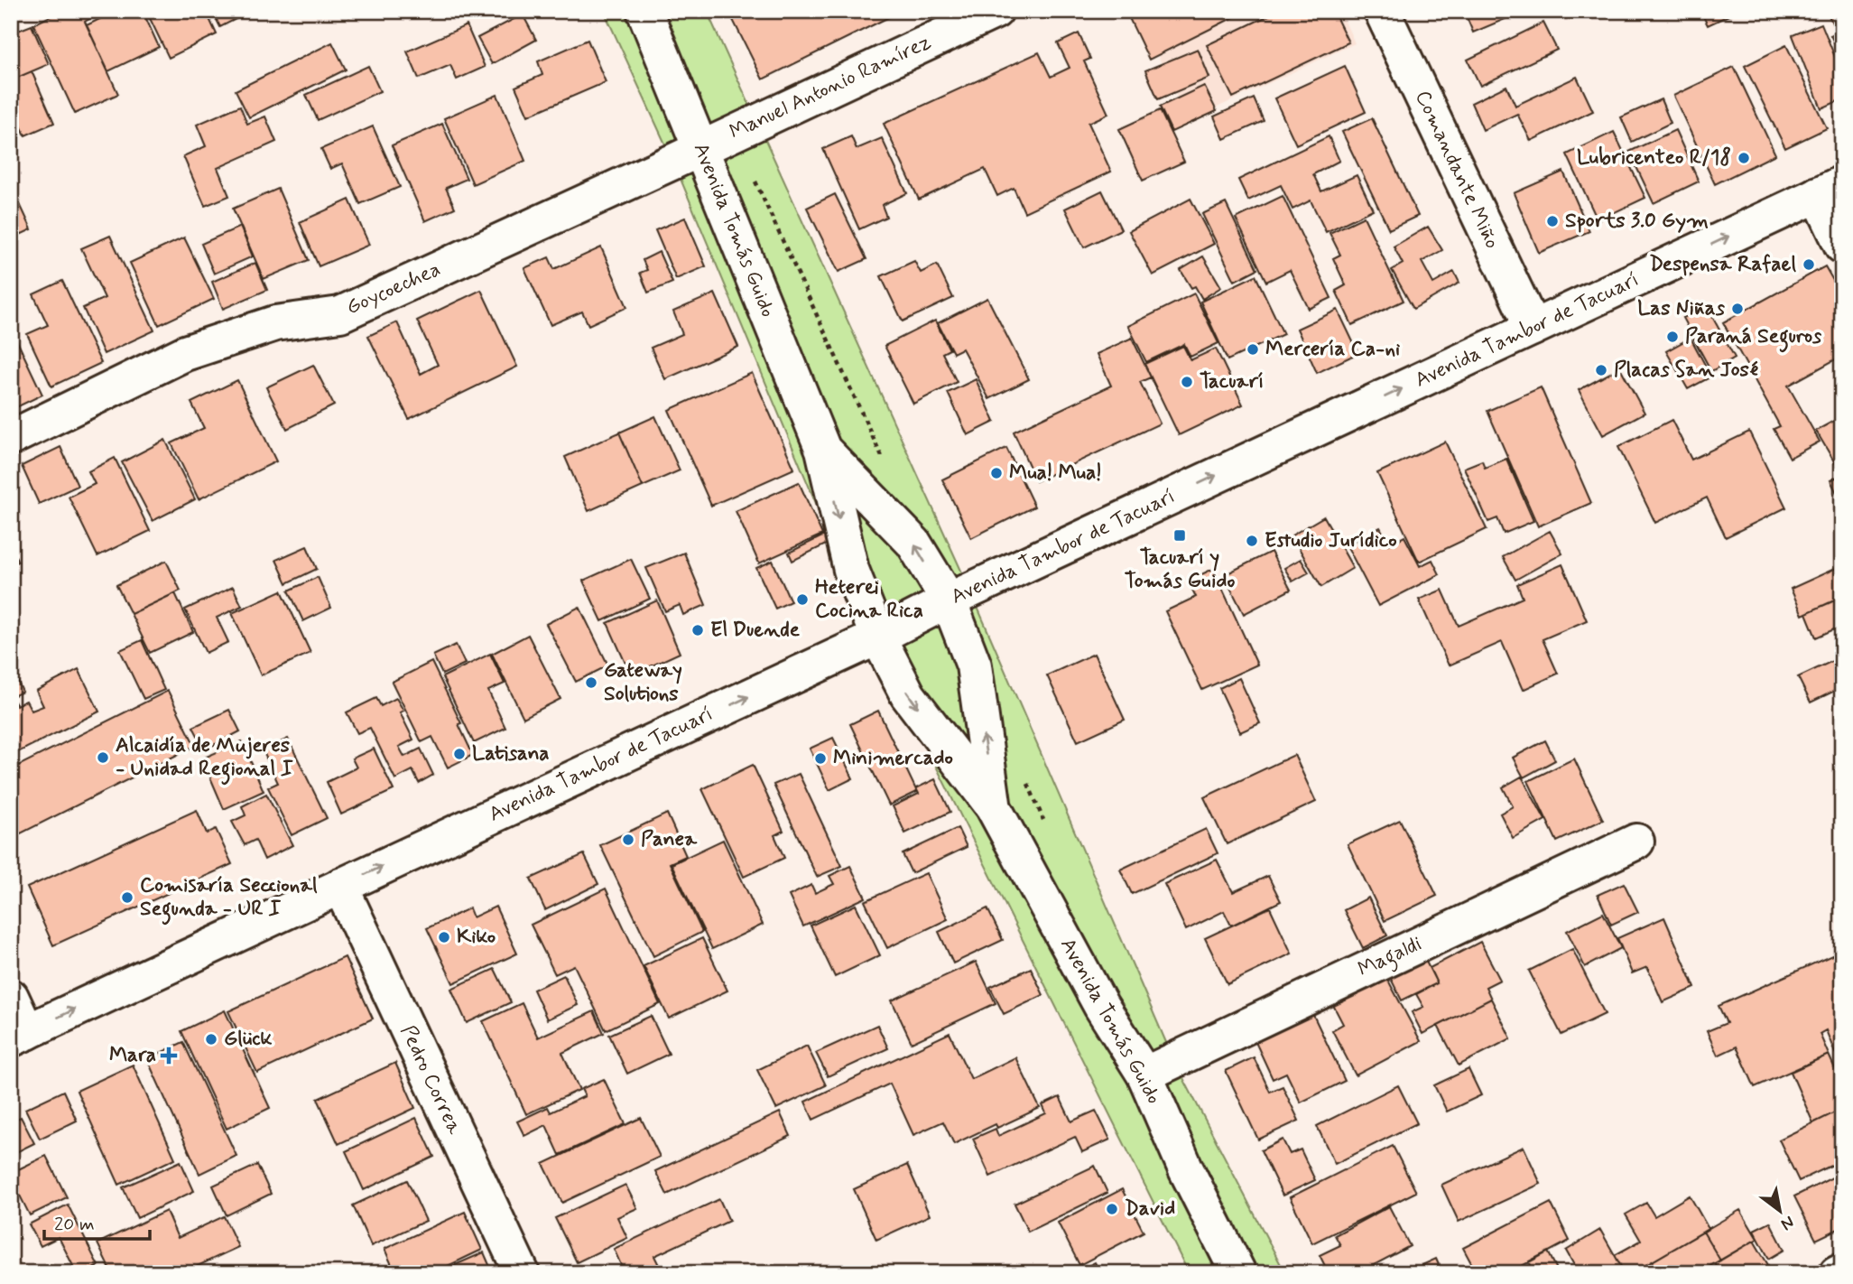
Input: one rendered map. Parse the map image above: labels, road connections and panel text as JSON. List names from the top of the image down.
{
  "streets": {
    "main road": [
      "Manuel Antonio Ramírez",
      "Comandante Miño",
      "Avenida Tomás Guido",
      "Goycoechea",
      "Avenida Tambor de Tacuarí",
      "Magaldi",
      "Pedro Correa"
    ]
  },
  "crossings": [
    ["Manuel Antonio Ramírez", "Avenida Tomás Guido"],
    ["Manuel Antonio Ramírez", "Goycoechea"],
    ["Comandante Miño", "Avenida Tambor de Tacuarí"],
    ["Avenida Tomás Guido", "Goycoechea"],
    ["Avenida Tomás Guido", "Avenida Tambor de Tacuarí"],
    ["Avenida Tomás Guido", "Magaldi"],
    ["Avenida Tambor de Tacuarí", "Pedro Correa"]
  ],
  "one_way": ["Avenida Tambor de Tacuarí"],
  "places": {
    "other": [
      "Lubricenteo R/18",
      "Sports 3.0 Gym",
      "Despensa Rafael",
      "Las Niñas",
      "Paraná Seguros",
      "Mercería Ca-ni",
      "Placas San José",
      "Tacuarí",
      "Mua! Mua!",
      "Estudio Jurídico",
      "Heterei Cocina Rica",
      "El Duende",
      "Gateway Solutions",
      "Latisana",
      "Alcaidía de Mujeres - Unidad Regional I",
      "Minimercado",
      "Panea",
      "Comisaría Seccional Segunda - UR I",
      "Kiko",
      "Glück",
      "David"
    ],
    "transit": ["Tacuarí y Tomás Guido"],
    "health": ["Mara"]
  },
  "scale_bar": "20 m",
  "north": "bottom right"
}
